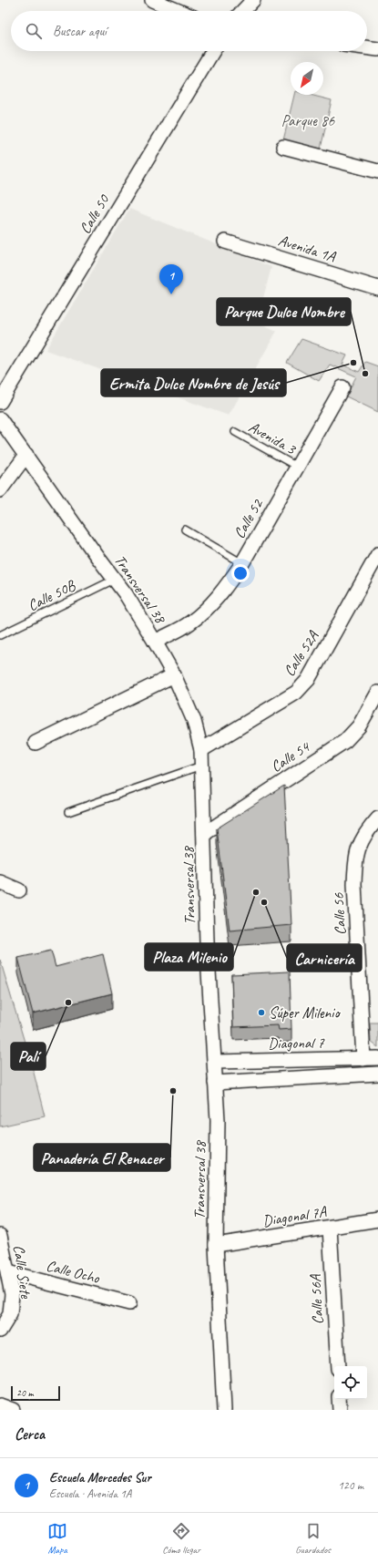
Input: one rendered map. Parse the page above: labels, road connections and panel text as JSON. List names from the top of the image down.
{
  "streets": {
    "street": [
      "Calle 50",
      "Avenida 1A",
      "Calle 52",
      "Transversal 38",
      "Calle 52A",
      "Calle 54",
      "Calle 56",
      "Diagonal 7",
      "Diagonal 7A",
      "Calle Siete",
      "Calle Ocho",
      "Calle 56A"
    ],
    "lane": ["Avenida 3", "Calle 50B"]
  },
  "crossings": [
    ["Avenida 3", "Calle 52"],
    ["Calle 52", "Transversal 38"],
    ["Transversal 38", "Calle 50B"],
    ["Transversal 38", "Calle 52A"],
    ["Transversal 38", "Calle 54"],
    ["Transversal 38", "Diagonal 7"],
    ["Transversal 38", "Diagonal 7A"],
    ["Calle 56", "Diagonal 7"],
    ["Diagonal 7A", "Calle 56A"],
    ["Calle Siete", "Calle Ocho"]
  ],
  "parks": ["Parque 86"],
  "places": [
    "Ermita Dulce Nombre de Jesús",
    "Parque Dulce Nombre",
    "Plaza Milenio",
    "Carnicería",
    "Palí",
    "Súper Milenio",
    "Panadería El Renacer"
  ],
  "scale_bar": "20 m",
  "north": "bottom left",
  "page": {
    "search": "Buscar aquí",
    "pins": "1",
    "scale": "20 m",
    "heading": "Cerca",
    "list": [
      {
        "mark": "1",
        "name": "Escuela Mercedes Sur",
        "note": "Escuela · Avenida 1A",
        "value": "120 m"
      }
    ],
    "nav": ["Mapa", "Cómo llegar", "Guardados"]
  }
}
